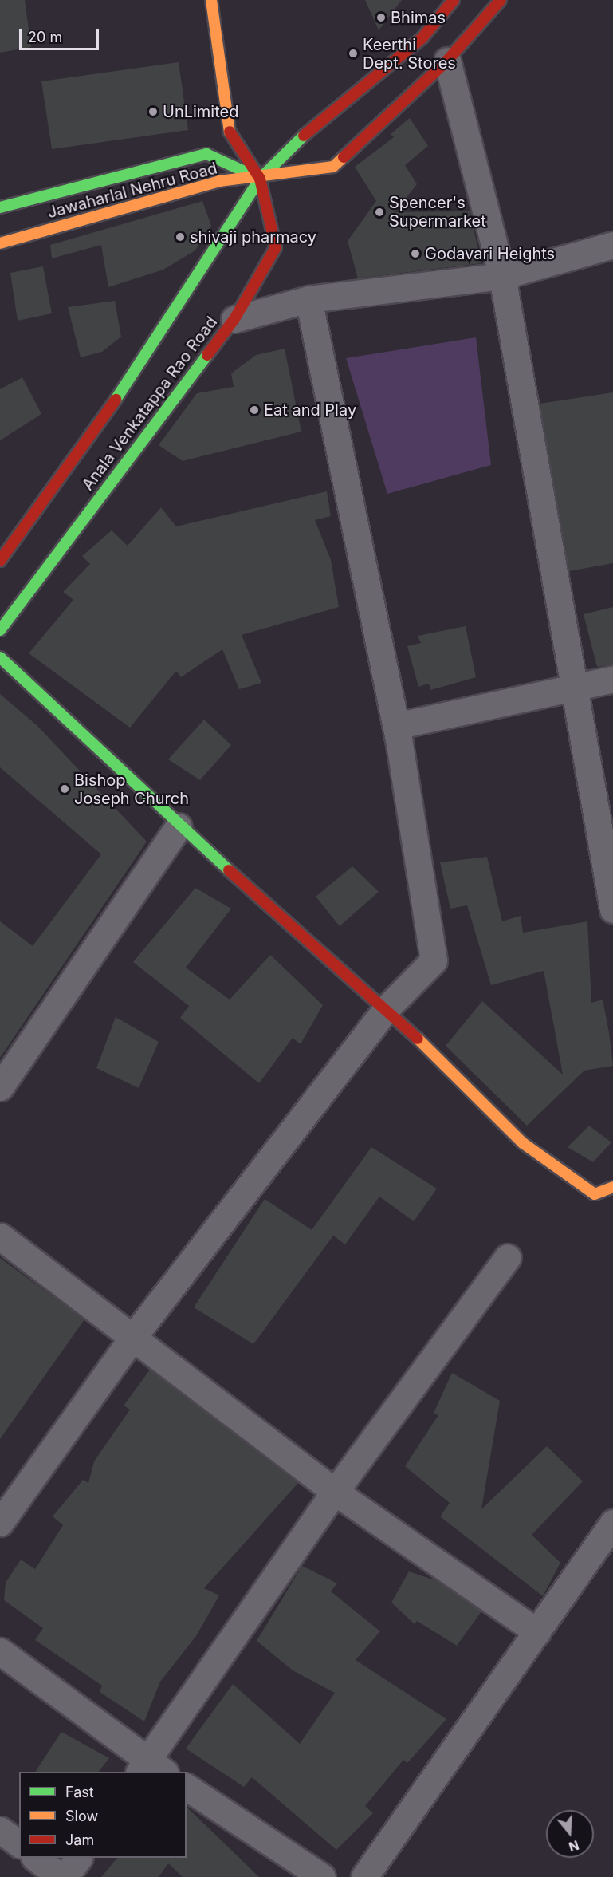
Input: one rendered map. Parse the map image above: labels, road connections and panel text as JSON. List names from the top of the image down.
{
  "streets": {
    "main road": ["Jawaharlal Nehru Road", "Anala Venkatappa Rao Road"]
  },
  "crossings": [
    ["Jawaharlal Nehru Road", "Anala Venkatappa Rao Road"]
  ],
  "places": [
    "Bhimas",
    "Keerthi Dept. Stores",
    "UnLimited",
    "Spencer's Supermarket",
    "shivaji pharmacy",
    "Godavari Heights",
    "Eat and Play",
    "Bishop Joseph Church"
  ],
  "legend": ["Fast", "Slow", "Jam"],
  "scale_bar": "20 m",
  "north": "bottom"
}
